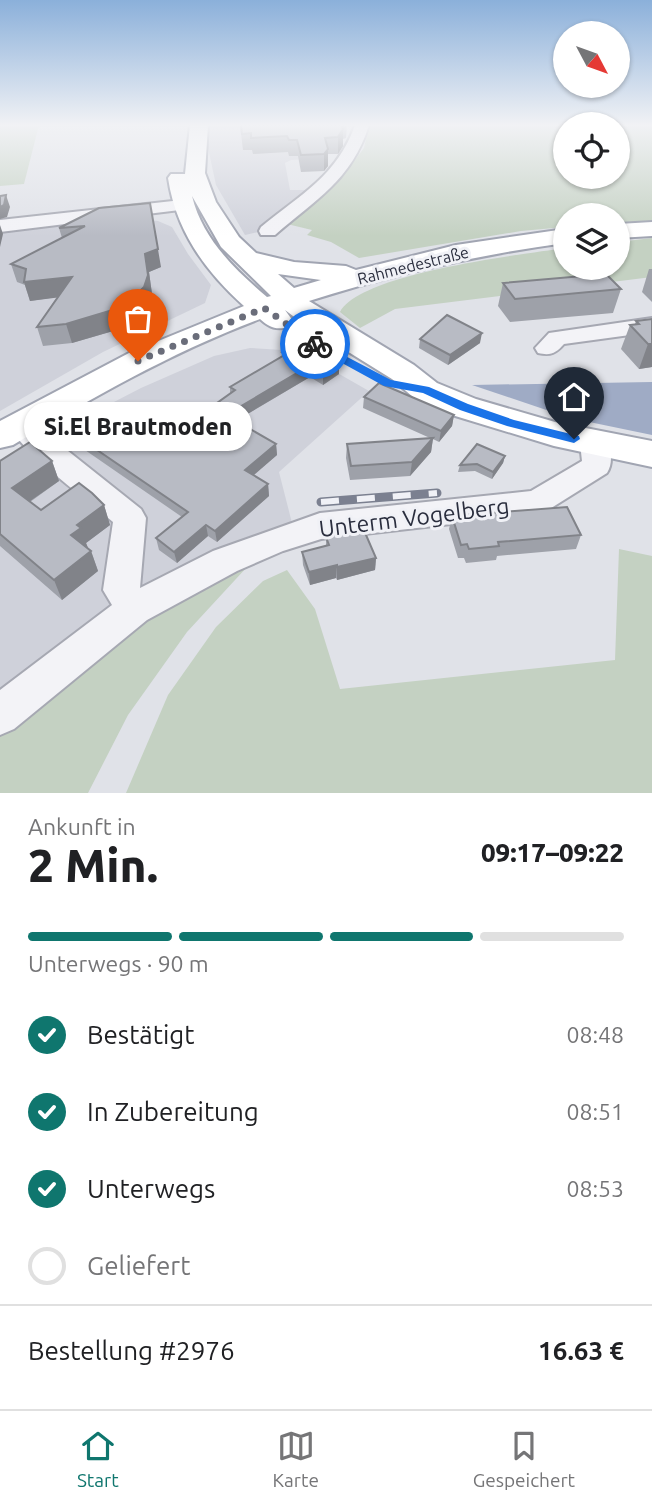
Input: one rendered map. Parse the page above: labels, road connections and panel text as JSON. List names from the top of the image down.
{
  "streets": {
    "main road": ["Rahmedestraße"],
    "street": ["Unterm Vogelberg"]
  },
  "places": ["Si.El Brautmoden"],
  "north": "bottom right",
  "page": {
    "bubble": "Si.El Brautmoden",
    "heading": ["2 Min.", "Ankunft in", "09:17–09:22"],
    "panel": ["Bestellung #2976", "16.63 €"],
    "bar": "Unterwegs · 90 m",
    "list": [
      ["Bestätigt", "08:48"],
      ["In Zubereitung", "08:51"],
      ["Unterwegs", "08:53"],
      "Geliefert"
    ],
    "tabs": ["Start", "Karte", "Gespeichert"]
  }
}
